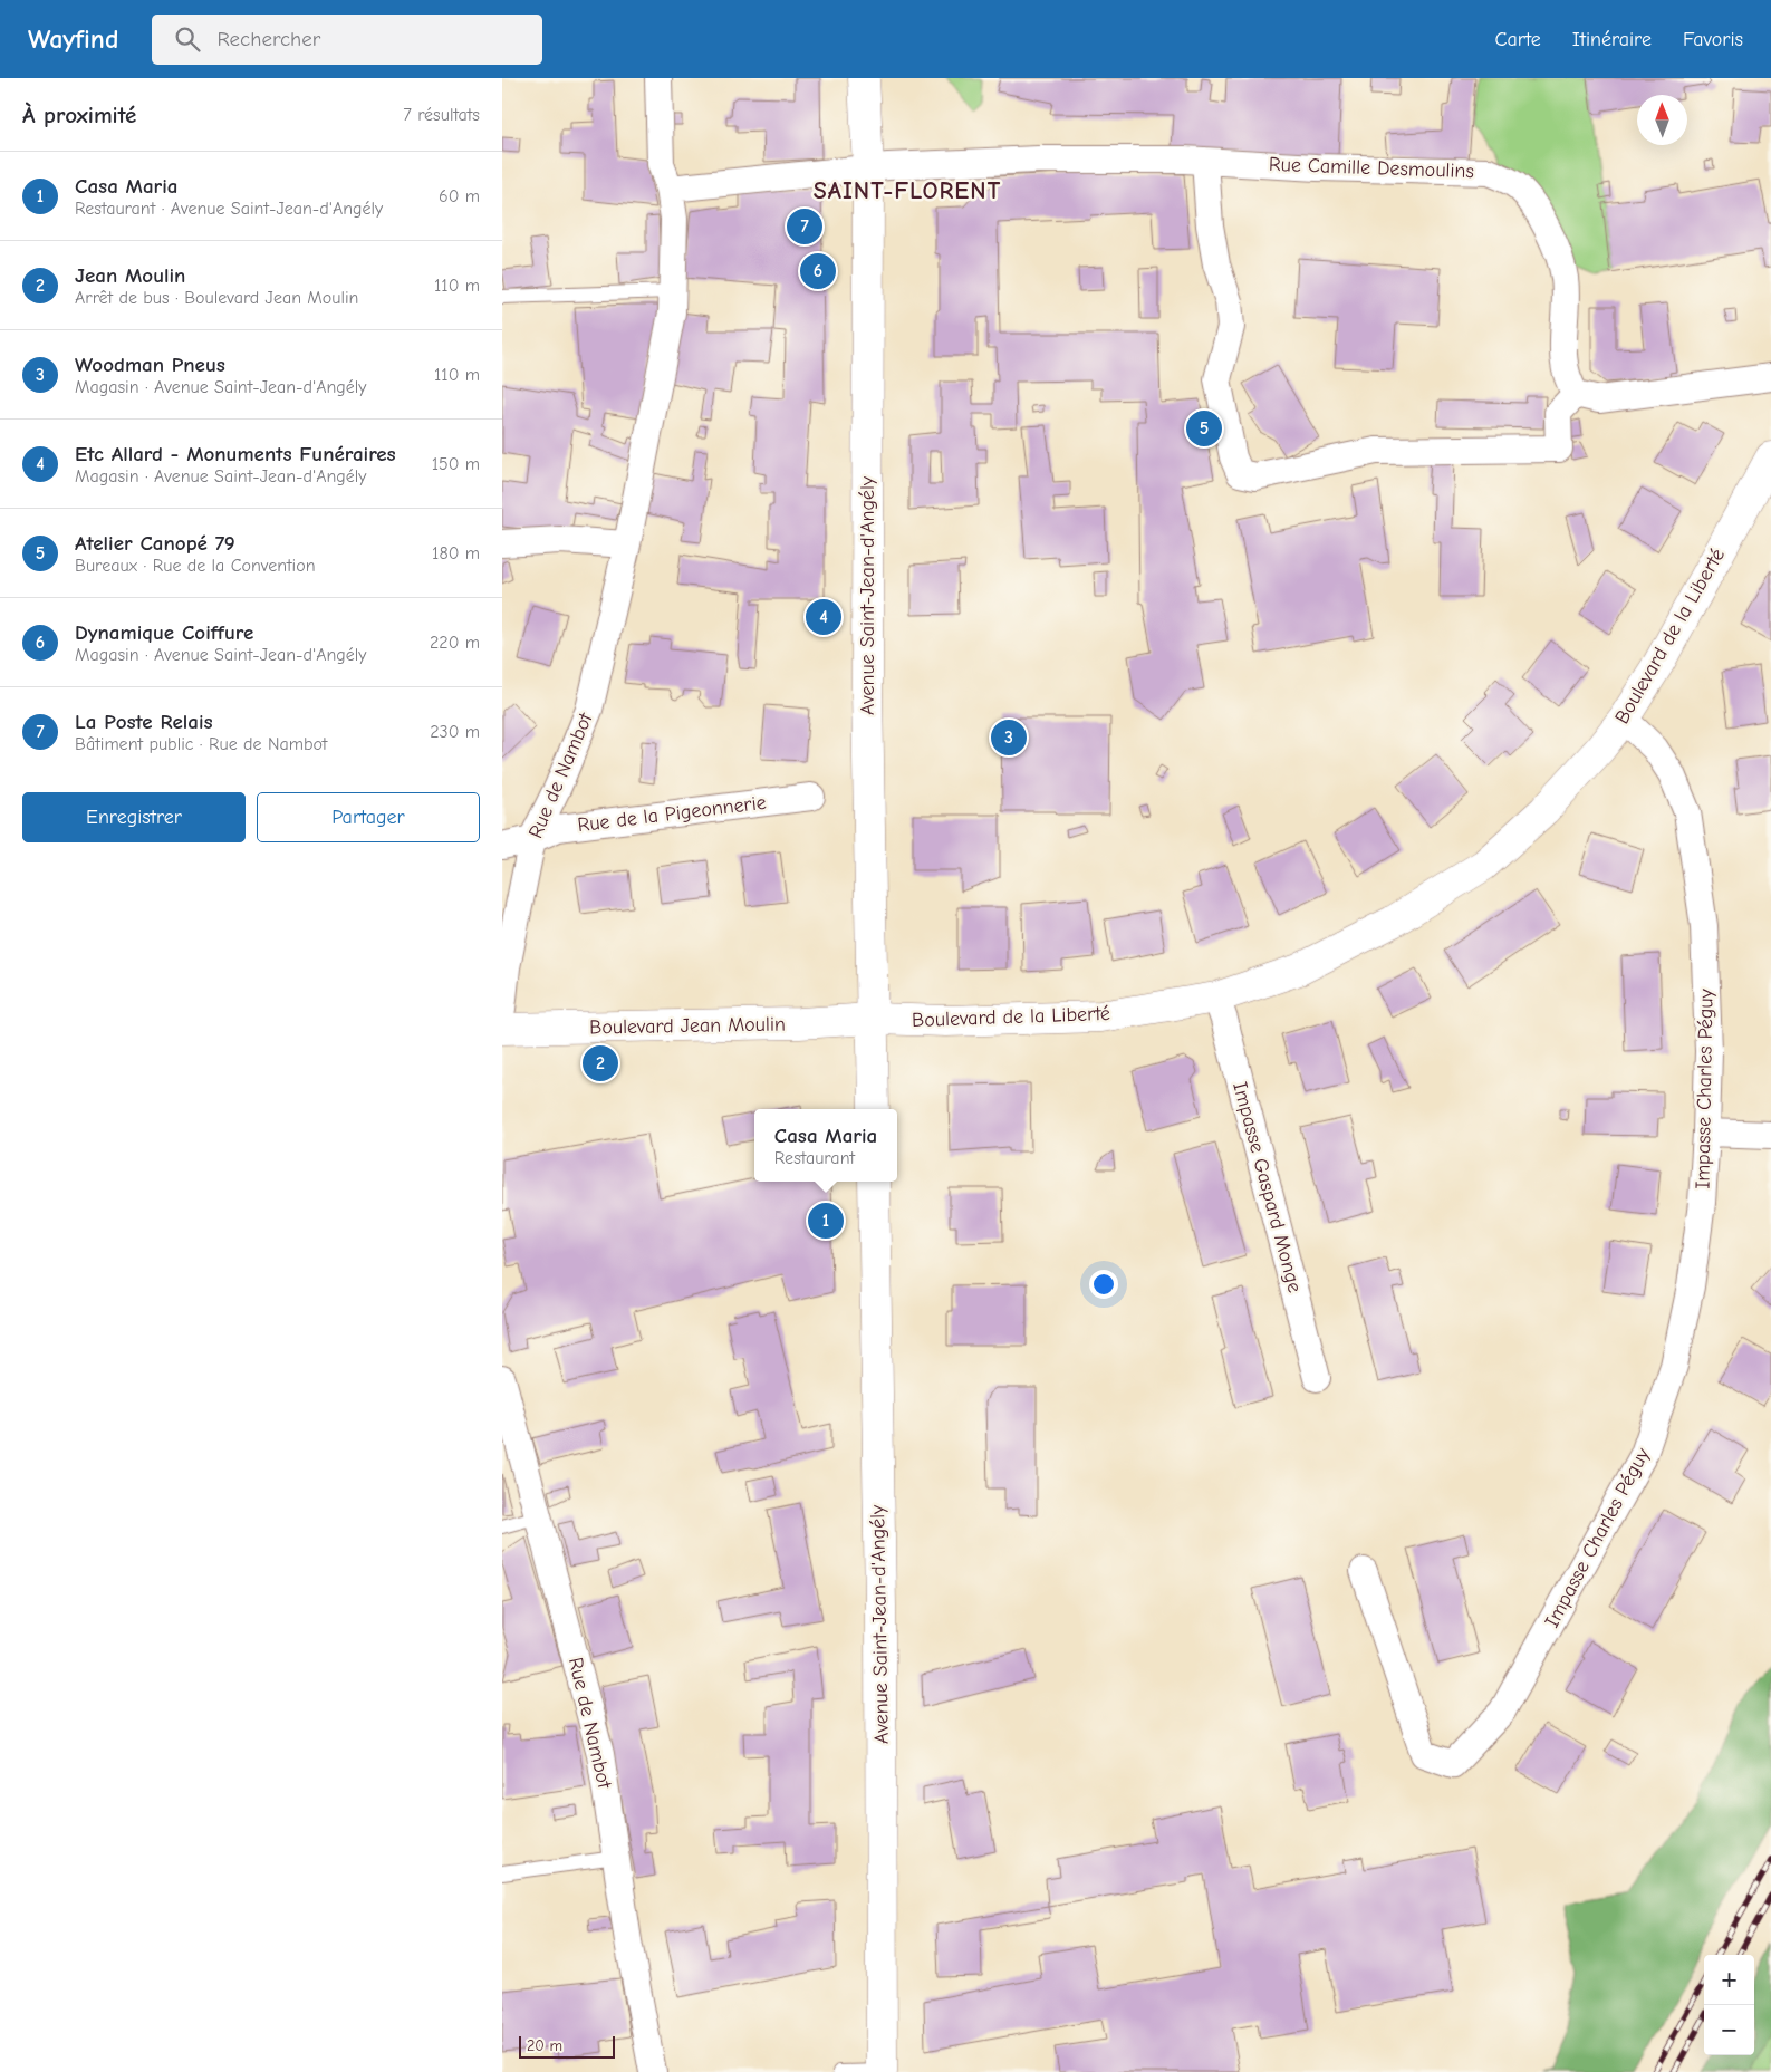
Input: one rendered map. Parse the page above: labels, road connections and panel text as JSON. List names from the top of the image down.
{
  "streets": {
    "main road": ["Avenue Saint-Jean-d'Angély", "Boulevard de la Liberté", "Boulevard Jean Moulin"],
    "street": [
      "Rue Camille Desmoulins",
      "Rue de Nambot",
      "Rue de la Pigeonnerie",
      "Impasse Charles Péguy",
      "Impasse Gaspard Monge"
    ]
  },
  "crossings": [
    ["Rue Camille Desmoulins", "Avenue Saint-Jean-d'Angély"],
    ["Avenue Saint-Jean-d'Angély", "Boulevard de la Liberté"],
    ["Avenue Saint-Jean-d'Angély", "Boulevard Jean Moulin"],
    ["Boulevard de la Liberté", "Boulevard Jean Moulin"],
    ["Boulevard de la Liberté", "Impasse Charles Péguy"],
    ["Boulevard de la Liberté", "Impasse Gaspard Monge"],
    ["Rue de Nambot", "Rue de la Pigeonnerie"]
  ],
  "districts": ["SAINT-FLORENT"],
  "scale_bar": "20 m",
  "north": "top",
  "page": {
    "header": "Wayfind",
    "search": "Rechercher",
    "nav": ["Carte", "Itinéraire", "Favoris"],
    "heading": ["À proximité", "7 résultats"],
    "list": [
      {
        "mark": "1",
        "name": "Casa Maria",
        "note": "Restaurant · Avenue Saint-Jean-d'Angély",
        "value": "60 m"
      },
      {
        "mark": "2",
        "name": "Jean Moulin",
        "note": "Arrêt de bus · Boulevard Jean Moulin",
        "value": "110 m"
      },
      {
        "mark": "3",
        "name": "Woodman Pneus",
        "note": "Magasin · Avenue Saint-Jean-d'Angély",
        "value": "110 m"
      },
      {
        "mark": "4",
        "name": "Etc Allard - Monuments Funéraires",
        "note": "Magasin · Avenue Saint-Jean-d'Angély",
        "value": "150 m"
      },
      {
        "mark": "5",
        "name": "Atelier Canopé 79",
        "note": "Bureaux · Rue de la Convention",
        "value": "180 m"
      },
      {
        "mark": "6",
        "name": "Dynamique Coiffure",
        "note": "Magasin · Avenue Saint-Jean-d'Angély",
        "value": "220 m"
      },
      {
        "mark": "7",
        "name": "La Poste Relais",
        "note": "Bâtiment public · Rue de Nambot",
        "value": "230 m"
      }
    ],
    "pins": [
      "7",
      "6",
      "5",
      "4",
      "3",
      "2",
      "1"
    ],
    "buttons": ["Enregistrer", "Partager"],
    "popup": ["Casa Maria", "Restaurant"],
    "map_buttons": ["+", "−"],
    "scale": "20 m"
  }
}
